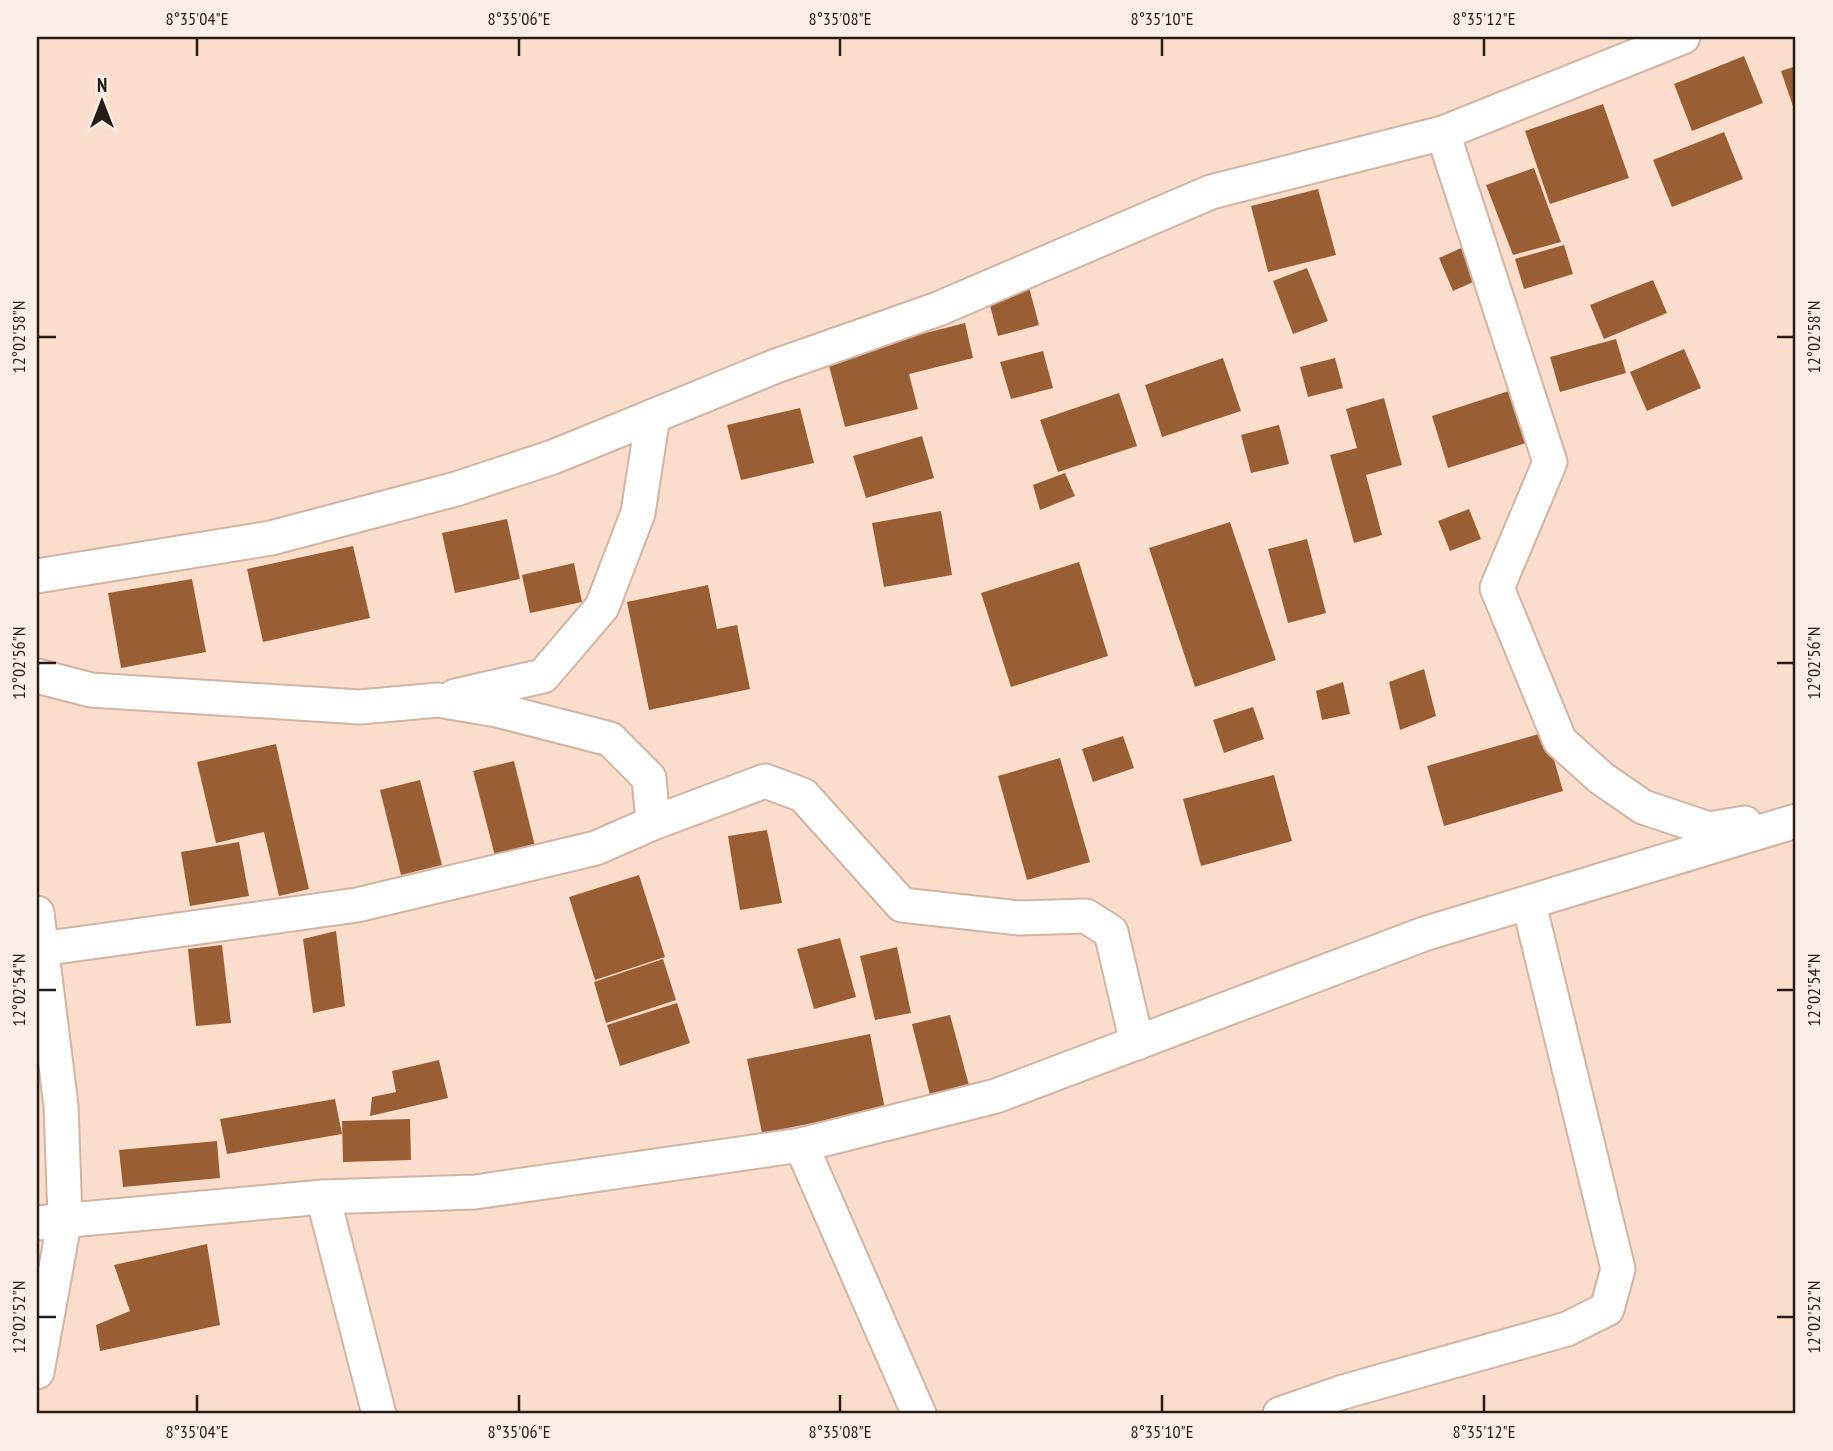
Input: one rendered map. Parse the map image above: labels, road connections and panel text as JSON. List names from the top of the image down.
{
  "north": "top",
  "coordinates": [
    "8°35'04\"E",
    "8°35'06\"E",
    "8°35'08\"E",
    "8°35'10\"E",
    "8°35'12\"E",
    "12°02'58\"N",
    "12°02'56\"N",
    "12°02'54\"N",
    "12°02'52\"N"
  ]
}
